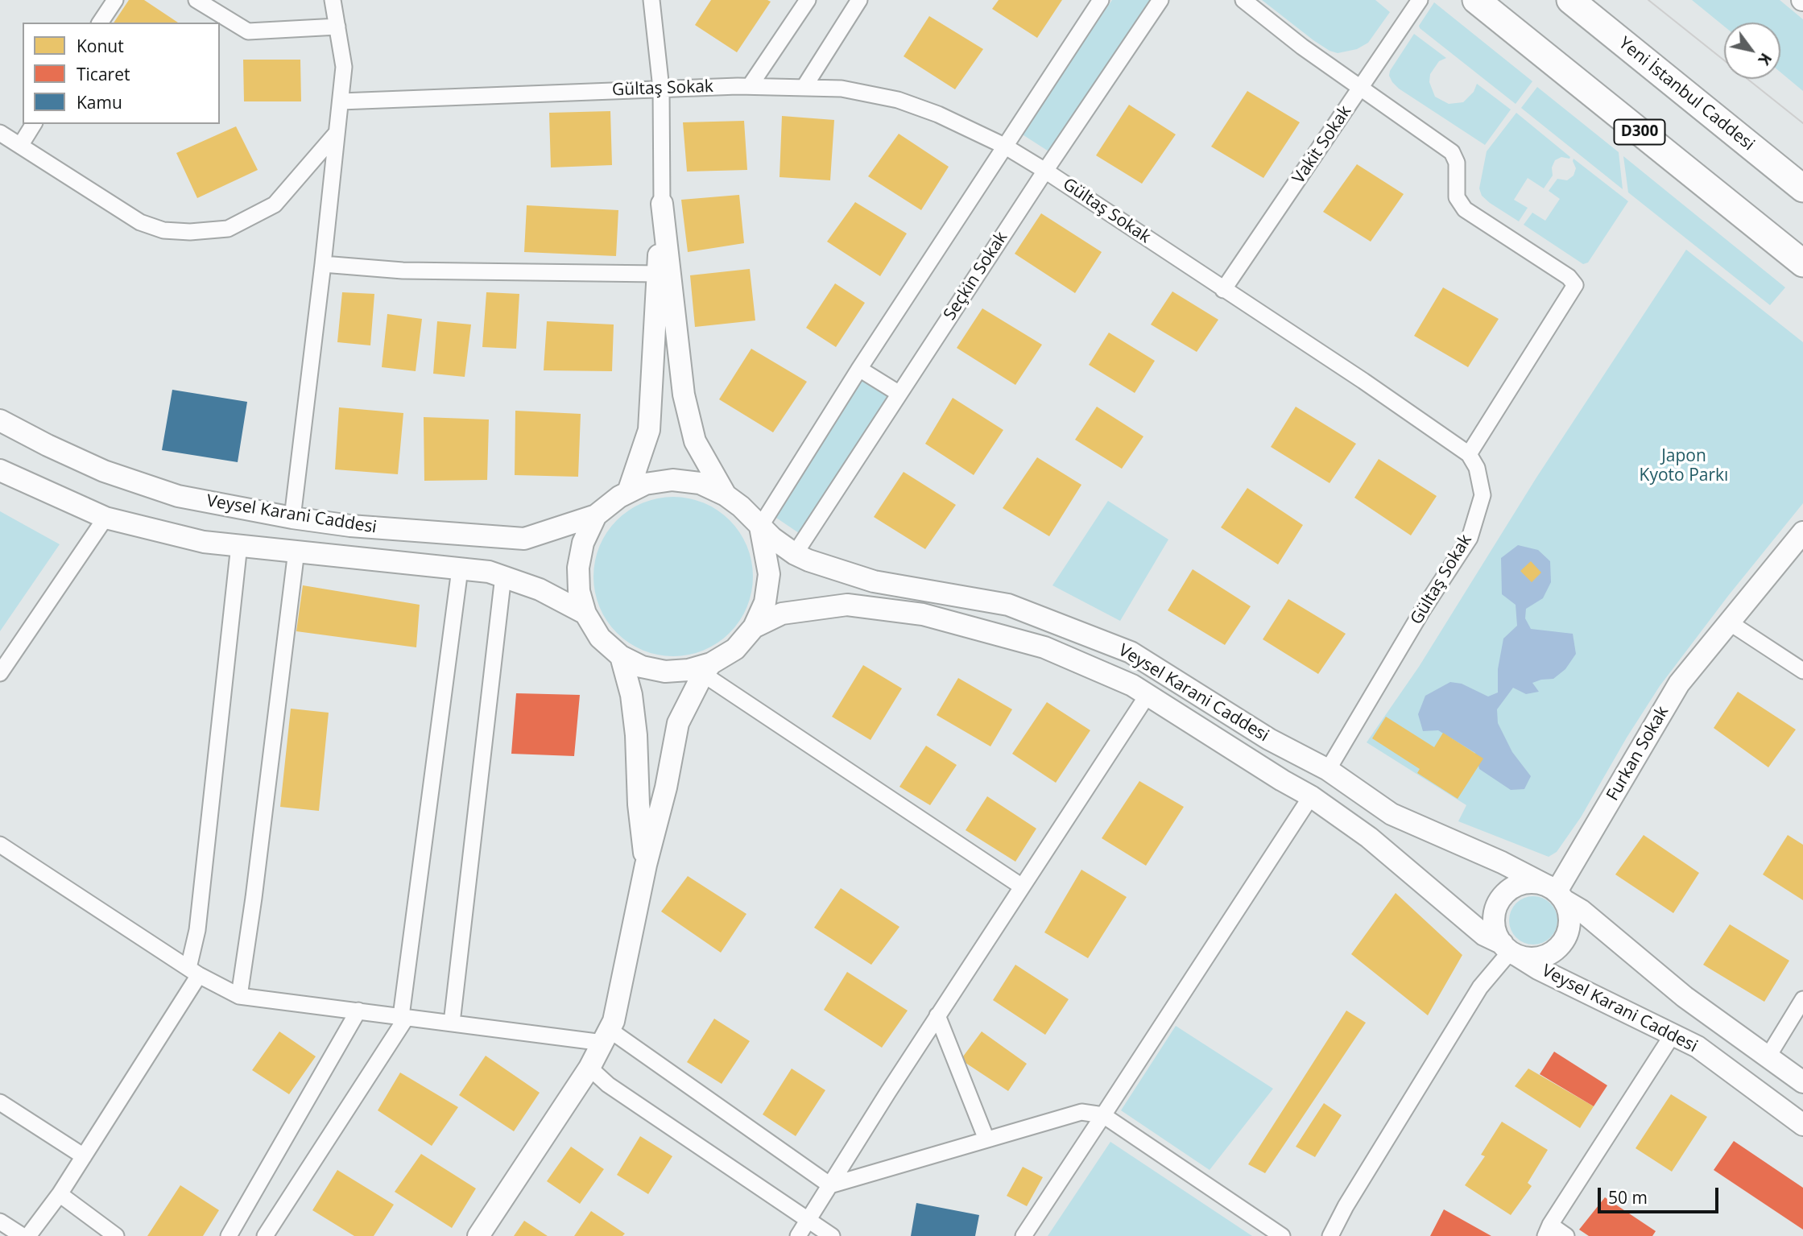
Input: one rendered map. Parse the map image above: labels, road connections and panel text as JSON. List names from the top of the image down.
{
  "streets": {
    "highway": ["Yeni İstanbul Caddesi", "D300"],
    "main road": ["Veysel Karani Caddesi", "Furkan Sokak"],
    "street": ["Gültaş Sokak", "Vakit Sokak", "Seçkin Sokak"]
  },
  "crossings": [
    ["Gültaş Sokak", "Vakit Sokak"],
    ["Gültaş Sokak", "Seçkin Sokak"],
    ["Gültaş Sokak", "Veysel Karani Caddesi"],
    ["Seçkin Sokak", "Veysel Karani Caddesi"],
    ["Veysel Karani Caddesi", "Furkan Sokak"]
  ],
  "parks": ["Japon Kyoto Parkı"],
  "legend": ["Konut", "Ticaret", "Kamu"],
  "scale_bar": "50 m",
  "north": "bottom right"
}
